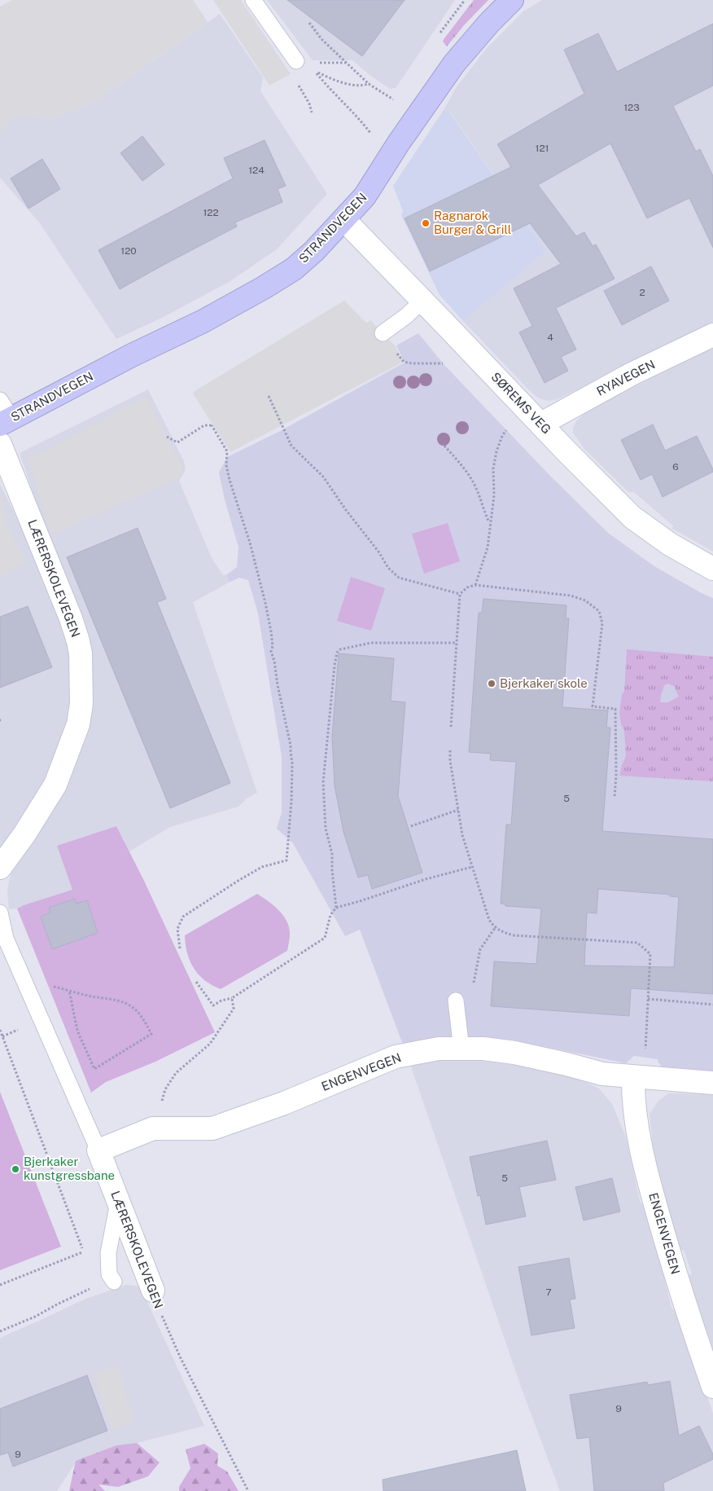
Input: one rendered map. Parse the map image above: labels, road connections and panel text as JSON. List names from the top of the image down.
{
  "streets": {
    "street": [
      "STRANDVEGEN",
      "RYAVEGEN",
      "SØREMS VEG",
      "LÆRERSKOLEVEGEN",
      "ENGENVEGEN"
    ]
  },
  "crossings": [
    ["STRANDVEGEN", "SØREMS VEG"],
    ["RYAVEGEN", "SØREMS VEG"],
    ["LÆRERSKOLEVEGEN", "ENGENVEGEN"]
  ],
  "places": ["Ragnarok Burger & Grill", "Bjerkaker skole", "Bjerkaker kunstgressbane"],
  "house_numbers": [
    "123",
    "121",
    "124",
    "122",
    "120",
    "2",
    "4",
    "6",
    "5",
    "5",
    "7",
    "9",
    "9"
  ]
}
